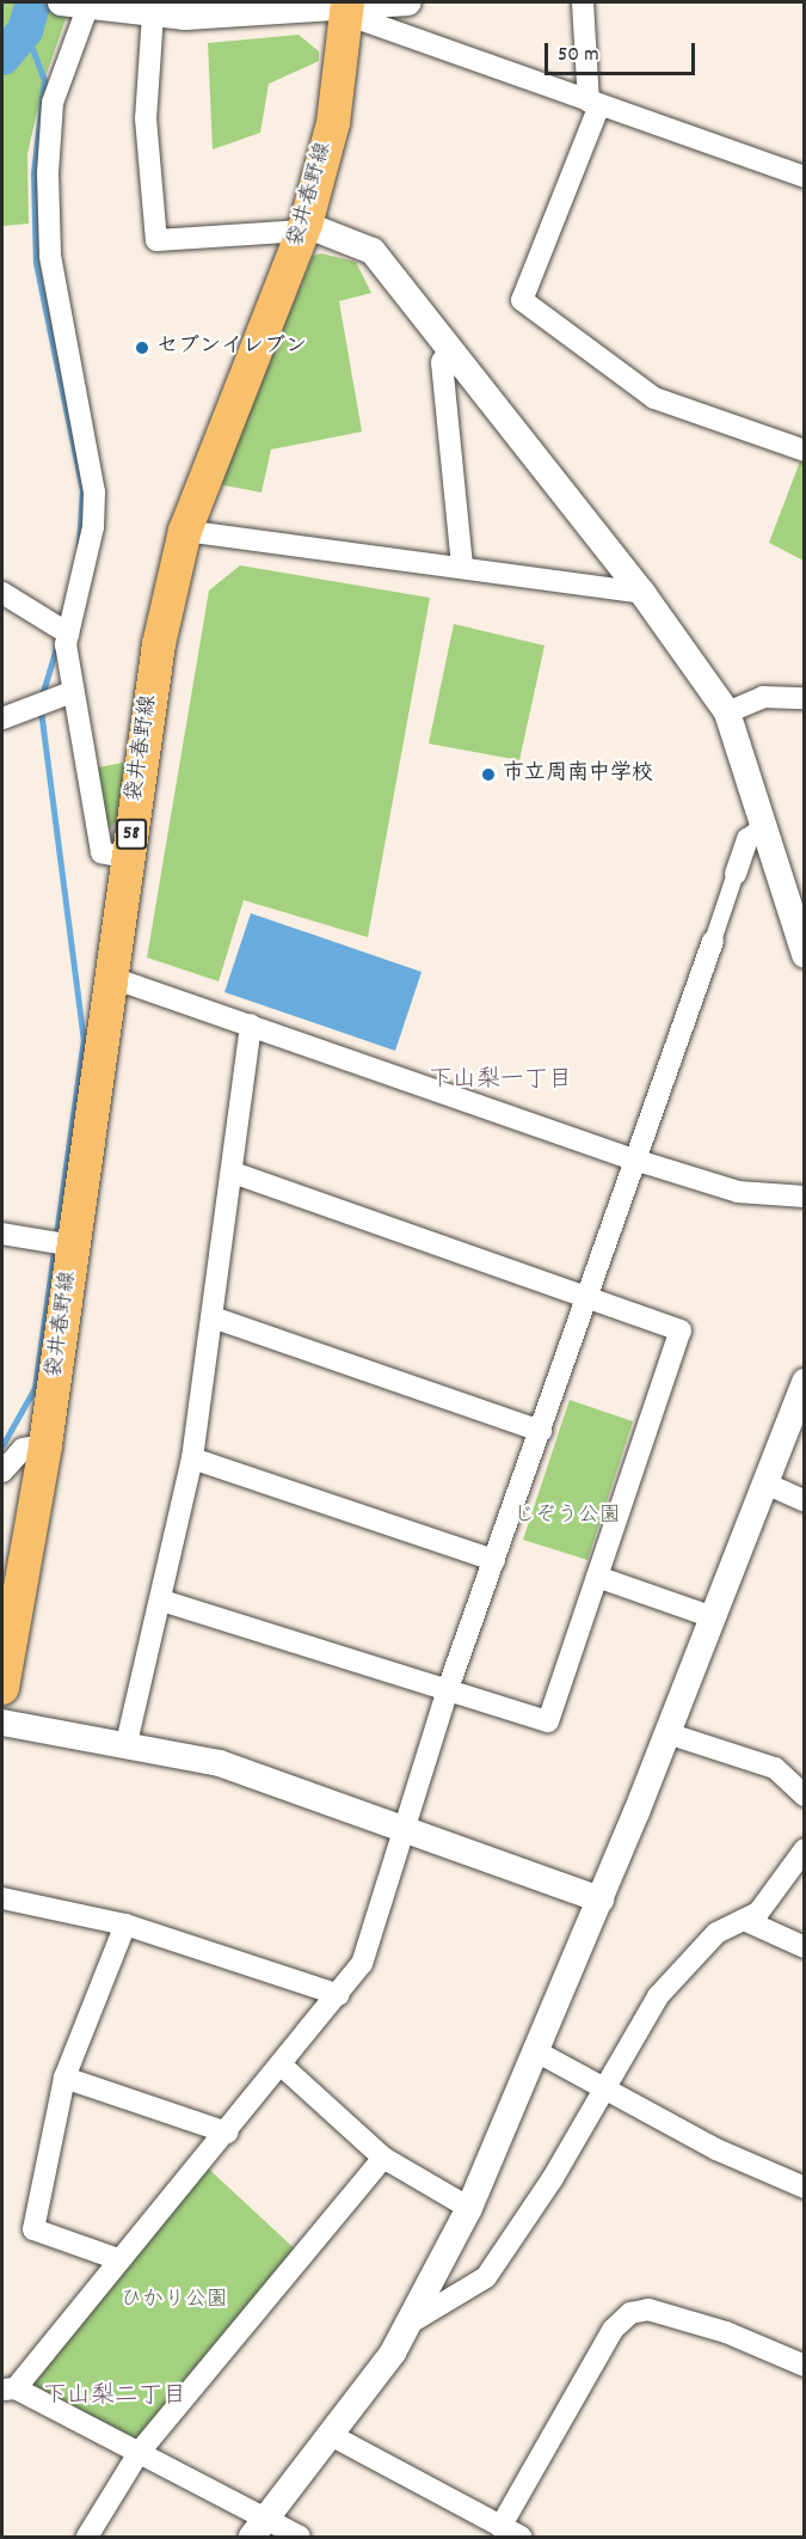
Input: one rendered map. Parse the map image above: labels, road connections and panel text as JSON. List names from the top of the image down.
{
  "streets": {
    "main road": ["袋井春野線", "58"]
  },
  "districts": ["下山梨一丁目", "下山梨二丁目"],
  "parks": ["じぞう公園", "ひかり公園"],
  "places": ["セブンイレブン", "市立周南中学校"],
  "scale_bar": "50 m"
}
